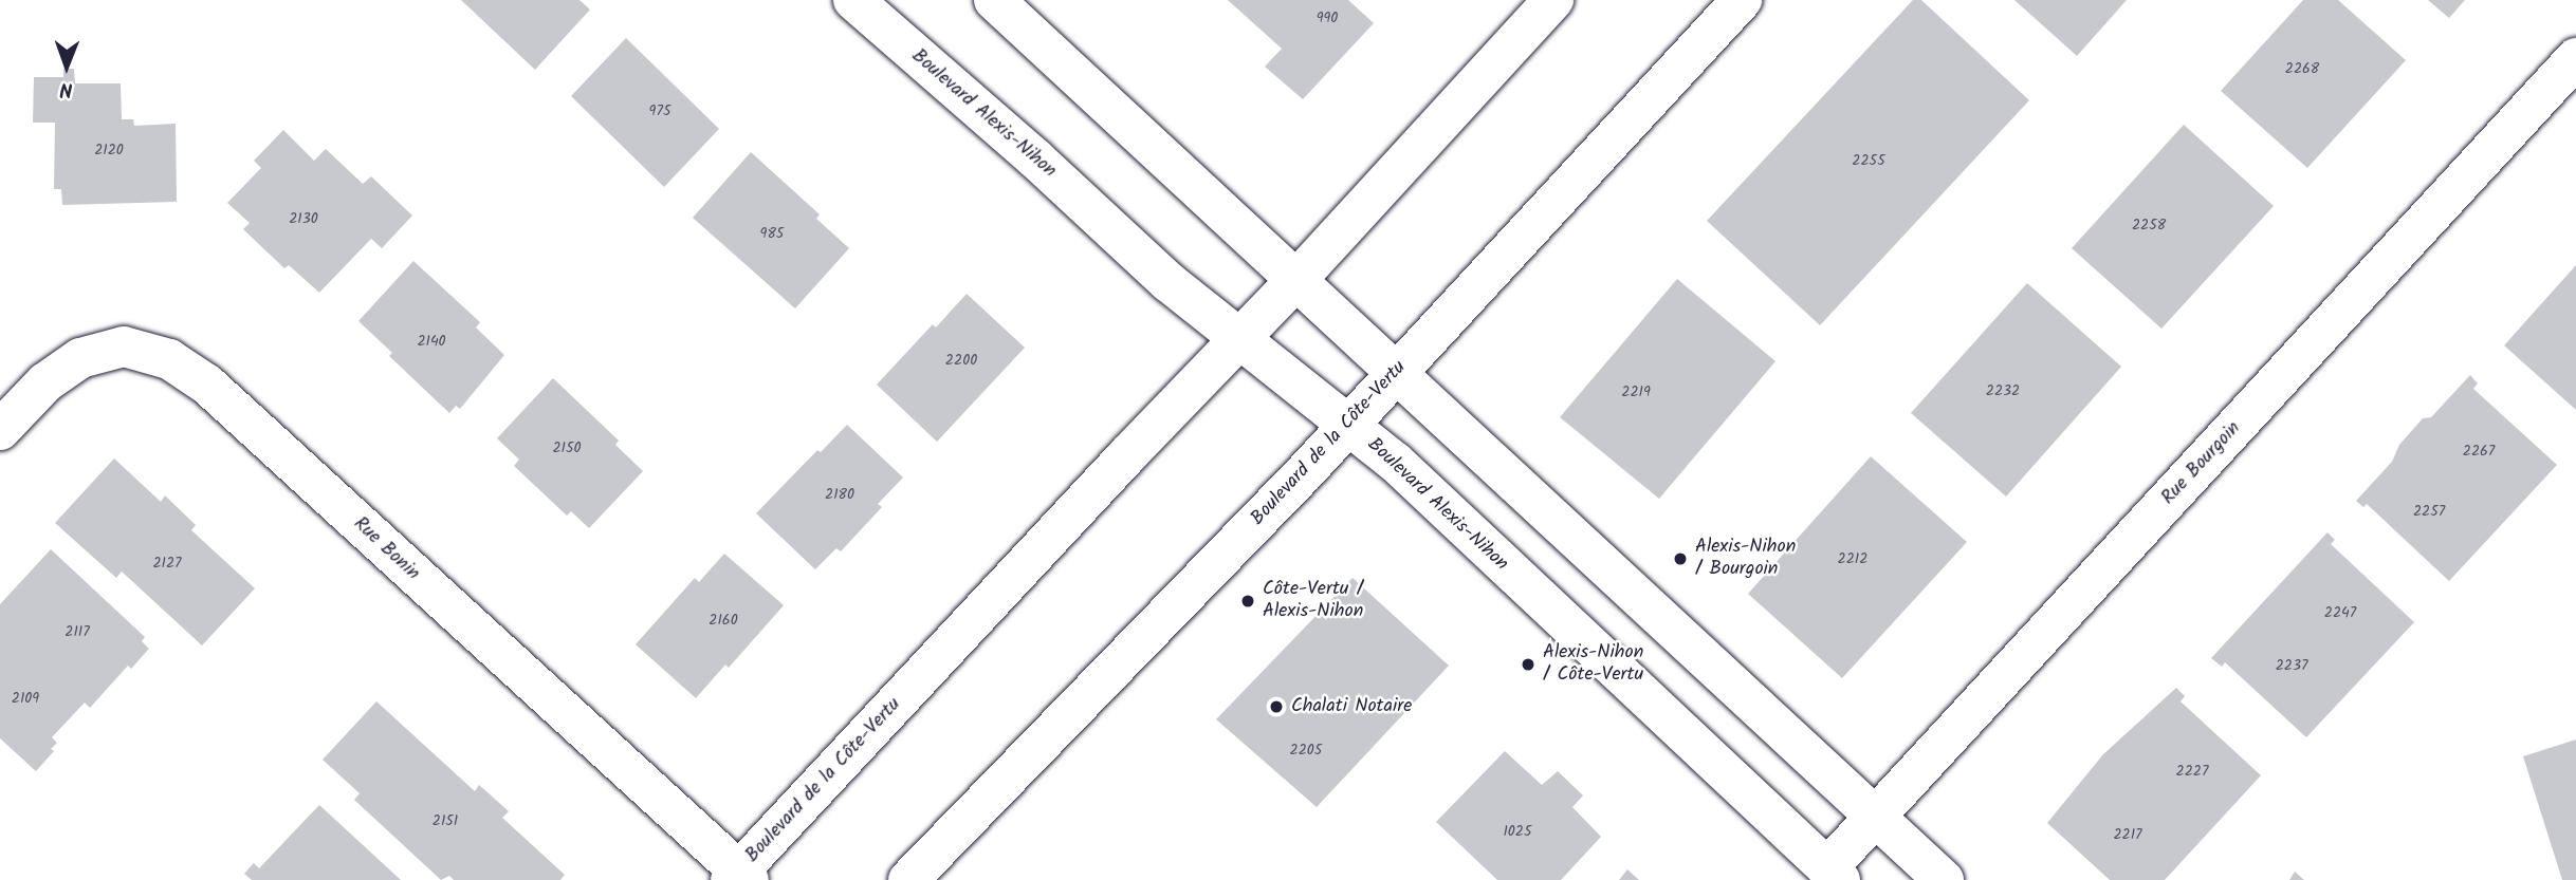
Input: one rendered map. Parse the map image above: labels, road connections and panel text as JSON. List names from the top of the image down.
{
  "streets": {
    "street": [
      "Boulevard Alexis-Nihon",
      "Boulevard de la Côte-Vertu",
      "Rue Bourgoin",
      "Rue Bonin"
    ]
  },
  "crossings": [
    ["Boulevard Alexis-Nihon", "Boulevard de la Côte-Vertu"],
    ["Boulevard Alexis-Nihon", "Rue Bourgoin"],
    ["Boulevard de la Côte-Vertu", "Rue Bonin"]
  ],
  "places": [
    "Alexis-Nihon / Bourgoin",
    "Côte-Vertu / Alexis-Nihon",
    "Alexis-Nihon / Côte-Vertu",
    "Chalati Notaire"
  ],
  "house_numbers": [
    "990",
    "2268",
    "975",
    "2120",
    "2255",
    "2130",
    "2258",
    "985",
    "2140",
    "2200",
    "2232",
    "2219",
    "2150",
    "2267",
    "2180",
    "2257",
    "2212",
    "2127",
    "2247",
    "2160",
    "2117",
    "2237",
    "2109",
    "2205",
    "2227",
    "2151",
    "1025",
    "2217"
  ],
  "north": "bottom"
}
